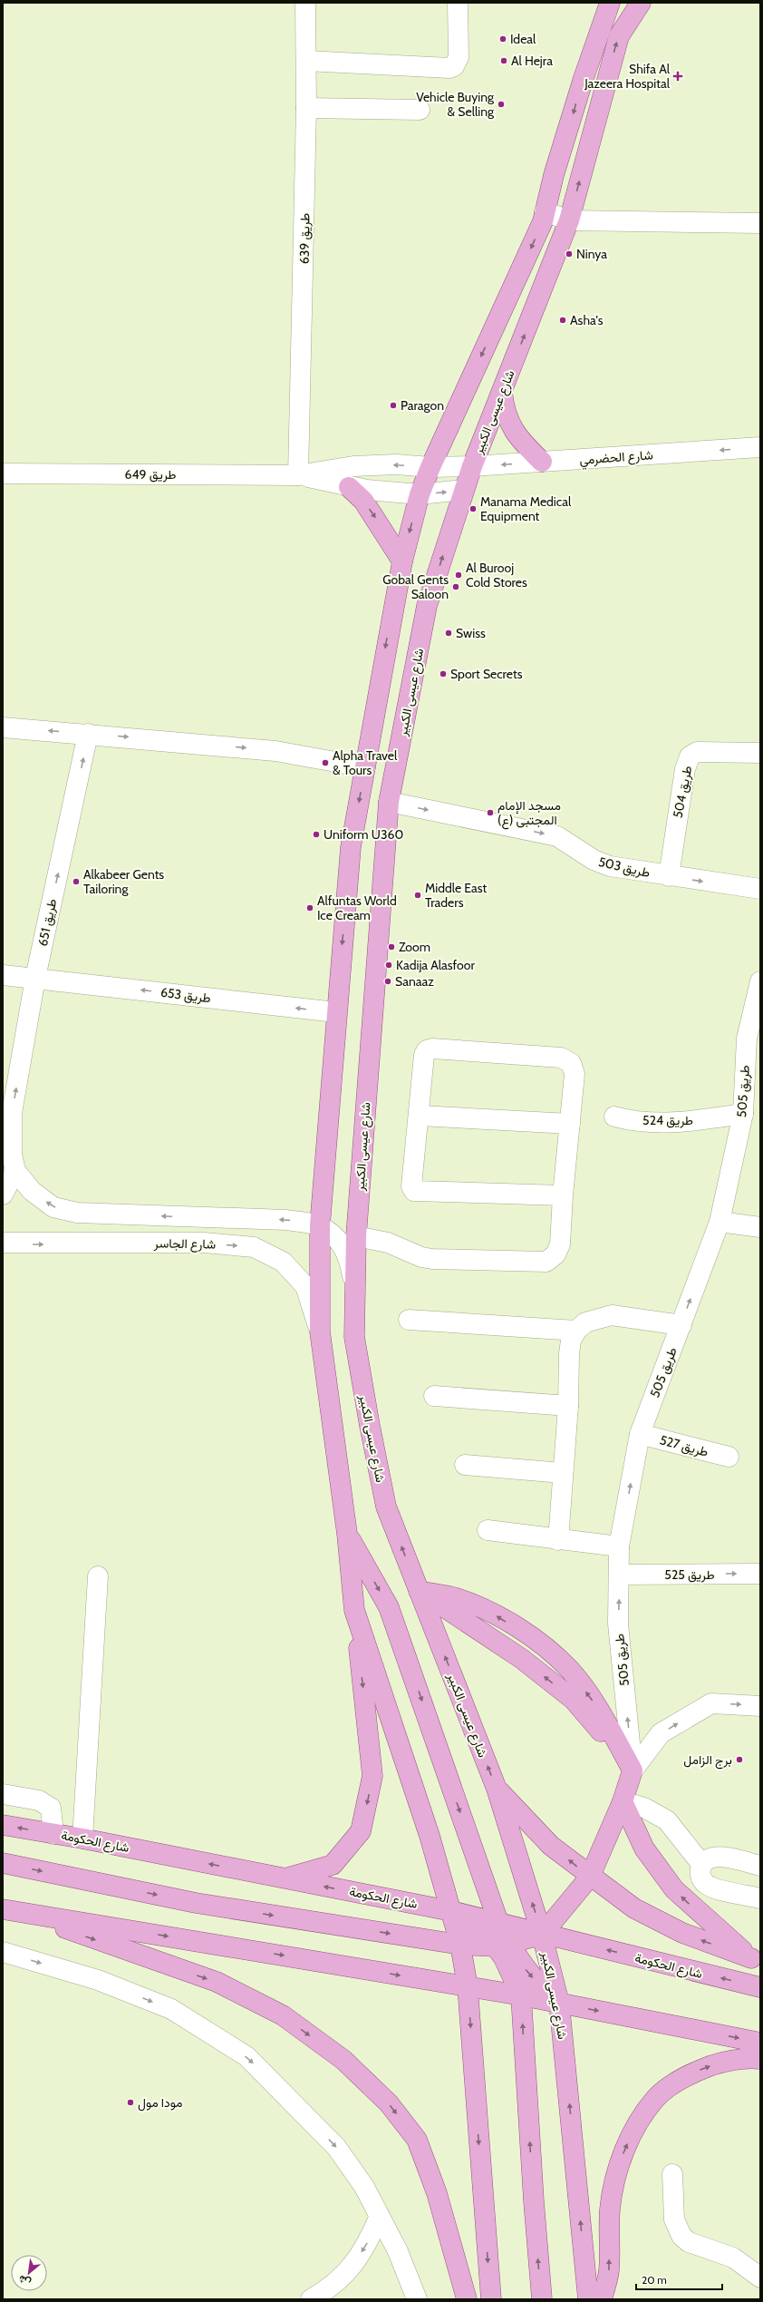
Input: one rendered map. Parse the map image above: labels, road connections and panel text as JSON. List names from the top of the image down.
{
  "streets": {
    "main road": ["شارع عيسى الكبير", "شارع الحكومة"],
    "street": [
      "طريق 639",
      "شارع الحضرمي",
      "طريق 649",
      "طريق 504",
      "طريق 503",
      "طريق 651",
      "طريق 653",
      "طريق 505",
      "طريق 524",
      "شارع الجاسر",
      "طريق 527",
      "طريق 525"
    ]
  },
  "crossings": [
    ["طريق 639", "طريق 649"],
    ["شارع عيسى الكبير", "شارع الحضرمي"],
    ["شارع عيسى الكبير", "طريق 649"],
    ["شارع عيسى الكبير", "طريق 503"],
    ["شارع عيسى الكبير", "شارع الحكومة"],
    ["شارع الحضرمي", "طريق 649"],
    ["طريق 504", "طريق 503"],
    ["طريق 651", "طريق 653"],
    ["طريق 651", "شارع الجاسر"],
    ["طريق 505", "طريق 524"],
    ["طريق 505", "طريق 527"],
    ["طريق 505", "طريق 525"]
  ],
  "one_way": [
    "شارع الحضرمي",
    "طريق 503",
    "طريق 651",
    "طريق 653",
    "طريق 525"
  ],
  "places": {
    "other": [
      "Ideal",
      "Al Hejra",
      "Vehicle Buying & Selling",
      "Ninya",
      "Asha's",
      "Paragon",
      "Manama Medical Equipment",
      "Al Burooj Cold Stores",
      "Gobal Gents Saloon",
      "Swiss",
      "Sport Secrets",
      "Alpha Travel & Tours",
      "مسجد الإمام المجتبى (ع)",
      "Uniform U360",
      "Alkabeer Gents Tailoring",
      "Middle East Traders",
      "Alfuntas World Ice Cream",
      "Zoom",
      "Kadija Alasfoor",
      "Sanaaz",
      "برج الزامل",
      "مودا مول"
    ],
    "health": ["Shifa Al Jazeera Hospital"]
  },
  "scale_bar": "20 m",
  "north": "bottom left"
}
